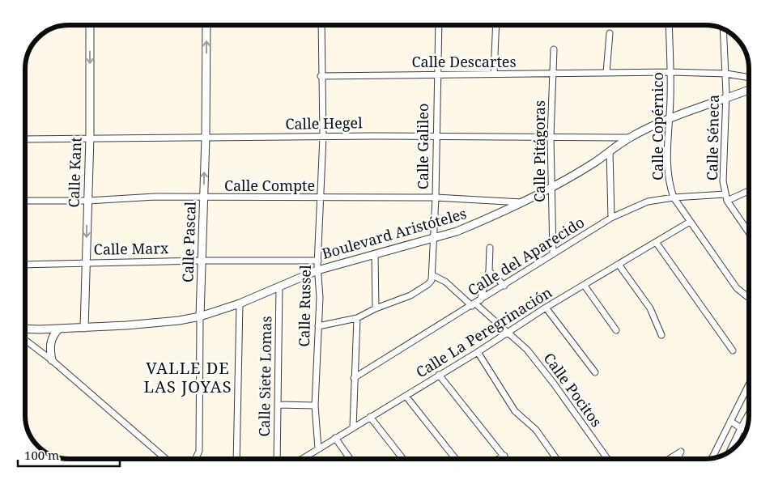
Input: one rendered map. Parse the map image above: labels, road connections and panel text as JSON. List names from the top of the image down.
{
  "streets": {
    "street": [
      "Calle Descartes",
      "Calle Hegel",
      "Calle Copérnico",
      "Calle Séneca",
      "Calle Galileo",
      "Calle Pitágoras",
      "Calle Kant",
      "Calle Compte",
      "Boulevard Aristóteles",
      "Calle Pascal",
      "Calle Marx",
      "Calle del Aparecido",
      "Calle Russel",
      "Calle La Peregrinación",
      "Calle Siete Lomas",
      "Calle Pocitos"
    ]
  },
  "crossings": [
    ["Calle Descartes", "Calle Copérnico"],
    ["Calle Descartes", "Calle Séneca"],
    ["Calle Descartes", "Calle Galileo"],
    ["Calle Descartes", "Calle Pitágoras"],
    ["Calle Descartes", "Calle Russel"],
    ["Calle Hegel", "Calle Galileo"],
    ["Calle Hegel", "Calle Pitágoras"],
    ["Calle Hegel", "Calle Kant"],
    ["Calle Hegel", "Boulevard Aristóteles"],
    ["Calle Hegel", "Calle Pascal"],
    ["Calle Hegel", "Calle Russel"],
    ["Calle Copérnico", "Boulevard Aristóteles"],
    ["Calle Copérnico", "Calle del Aparecido"],
    ["Calle Copérnico", "Calle La Peregrinación"],
    ["Calle Séneca", "Boulevard Aristóteles"],
    ["Calle Séneca", "Calle del Aparecido"],
    ["Calle Galileo", "Calle Compte"],
    ["Calle Galileo", "Boulevard Aristóteles"],
    ["Calle Galileo", "Calle Pocitos"],
    ["Calle Pitágoras", "Boulevard Aristóteles"],
    ["Calle Pitágoras", "Calle del Aparecido"],
    ["Calle Kant", "Calle Compte"],
    ["Calle Kant", "Boulevard Aristóteles"],
    ["Calle Kant", "Calle Marx"],
    ["Calle Compte", "Boulevard Aristóteles"],
    ["Calle Compte", "Calle Pascal"],
    ["Calle Compte", "Calle Russel"],
    ["Boulevard Aristóteles", "Calle Pascal"],
    ["Boulevard Aristóteles", "Calle Russel"],
    ["Boulevard Aristóteles", "Calle Siete Lomas"],
    ["Calle Pascal", "Calle Marx"],
    ["Calle Marx", "Calle Russel"],
    ["Calle del Aparecido", "Calle Pocitos"],
    ["Calle Russel", "Calle La Peregrinación"],
    ["Calle La Peregrinación", "Calle Pocitos"]
  ],
  "one_way": ["Calle Kant", "Calle Pascal"],
  "districts": ["VALLE DE LAS JOYAS"],
  "scale_bar": "100 m"
}
